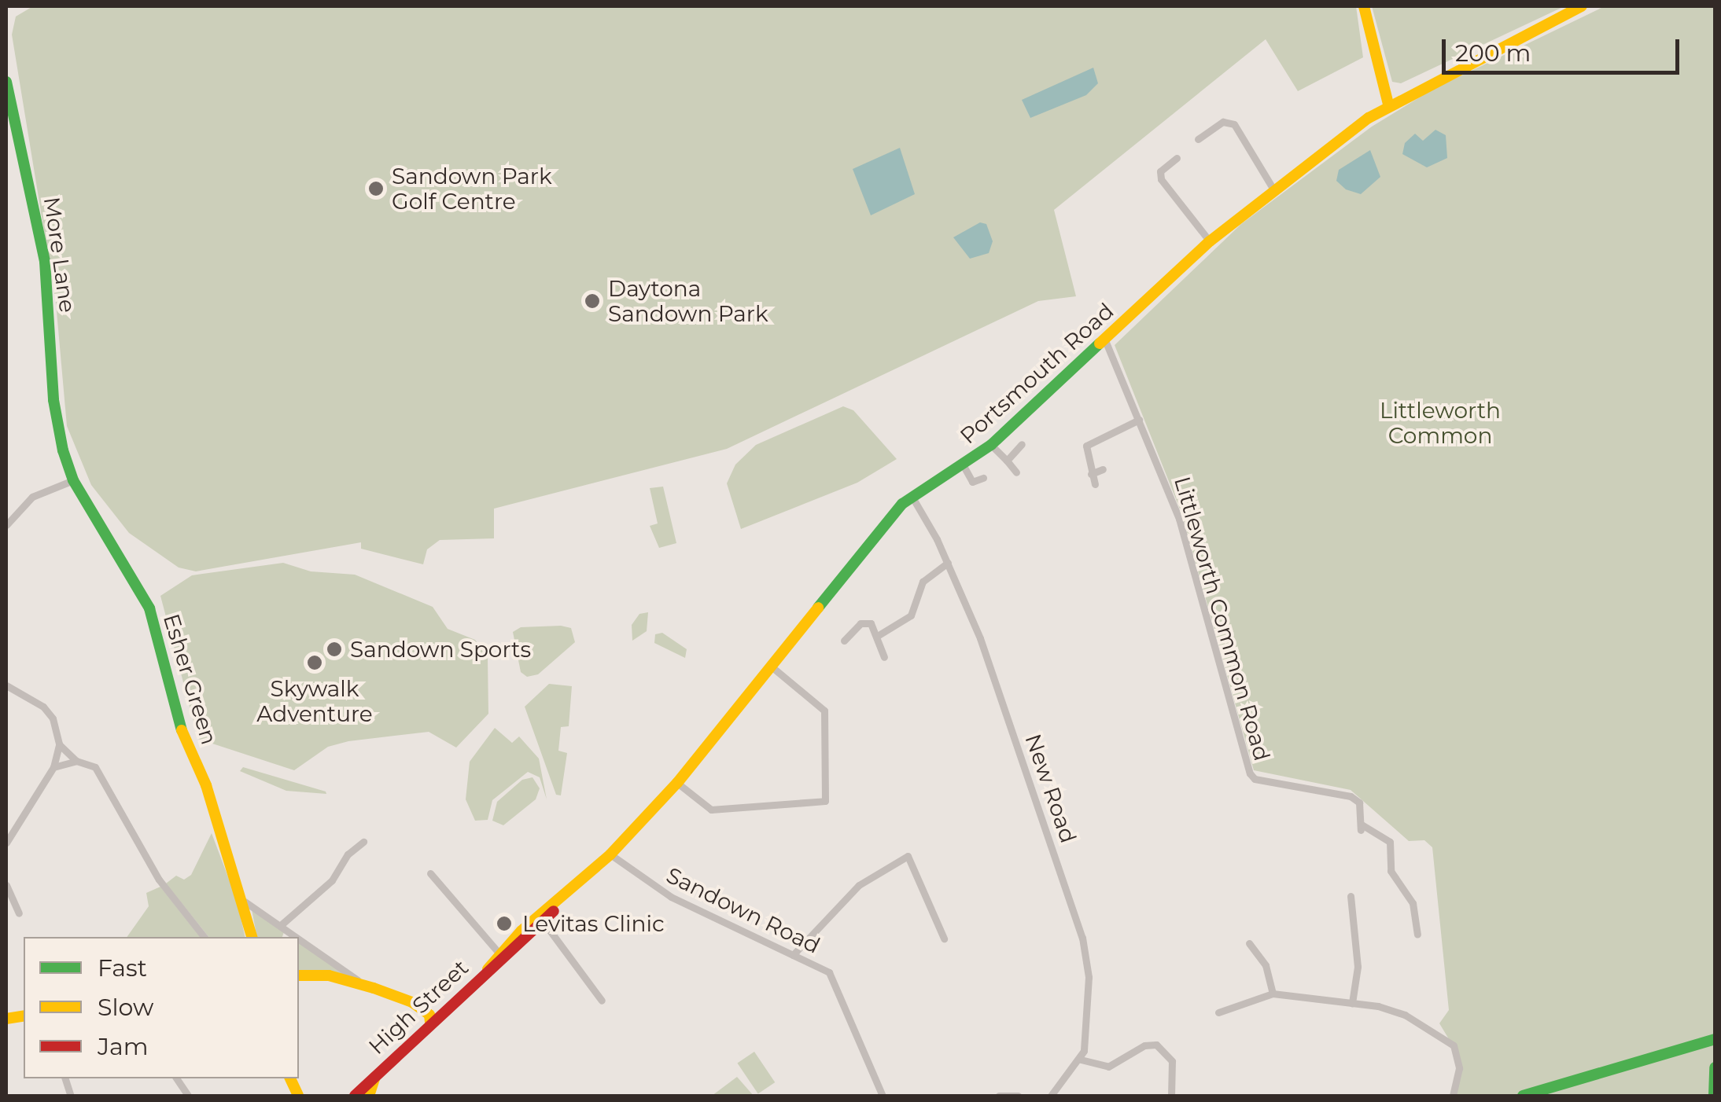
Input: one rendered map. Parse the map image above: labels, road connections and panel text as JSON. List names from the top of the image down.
{
  "streets": {
    "main road": [
      "More Lane",
      "Portsmouth Road",
      "Esher Green",
      "High Street"
    ],
    "street": ["Littleworth Common Road", "New Road", "Sandown Road"]
  },
  "crossings": [
    ["More Lane", "Esher Green"],
    ["Portsmouth Road", "Littleworth Common Road"],
    ["Portsmouth Road", "New Road"],
    ["Portsmouth Road", "Sandown Road"],
    ["Portsmouth Road", "High Street"]
  ],
  "parks": ["Littleworth Common"],
  "places": [
    "Sandown Park Golf Centre",
    "Daytona Sandown Park",
    "Sandown Sports",
    "Skywalk Adventure",
    "Levitas Clinic"
  ],
  "legend": ["Fast", "Slow", "Jam"],
  "scale_bar": "200 m"
}
